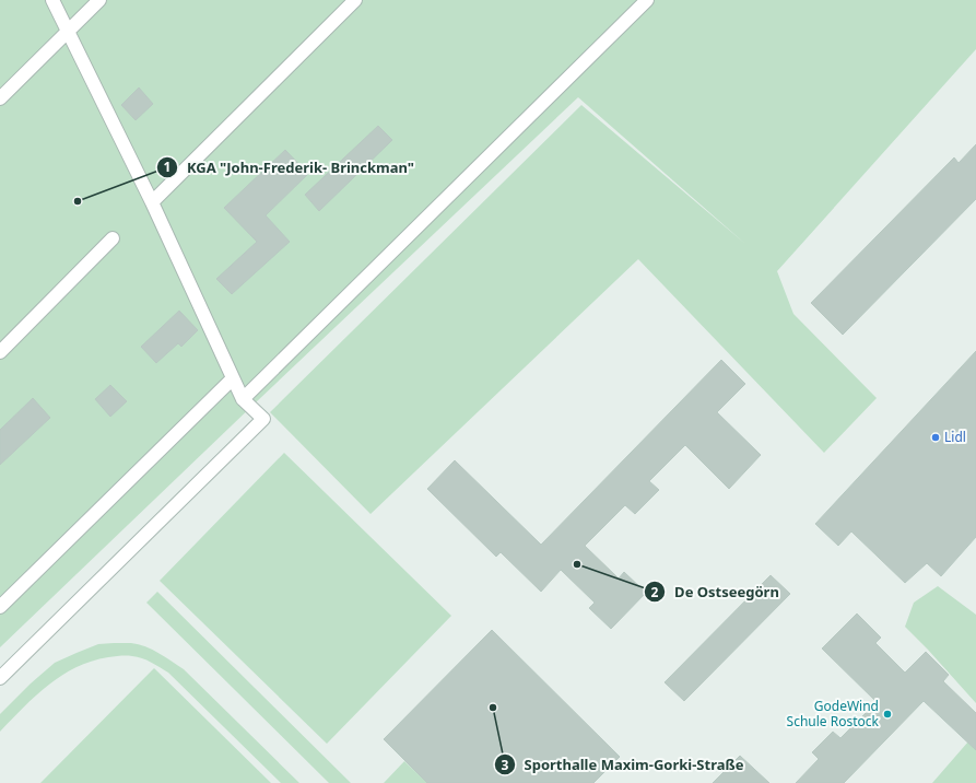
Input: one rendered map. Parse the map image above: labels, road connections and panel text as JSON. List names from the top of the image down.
{
  "places": [
    "KGA \"John-Frederik- Brinckman\"",
    "Lidl",
    "De Ostseegörn",
    "Sporthalle Maxim-Gorki-Straße",
    "GodeWind Schule Rostock"
  ]
}
